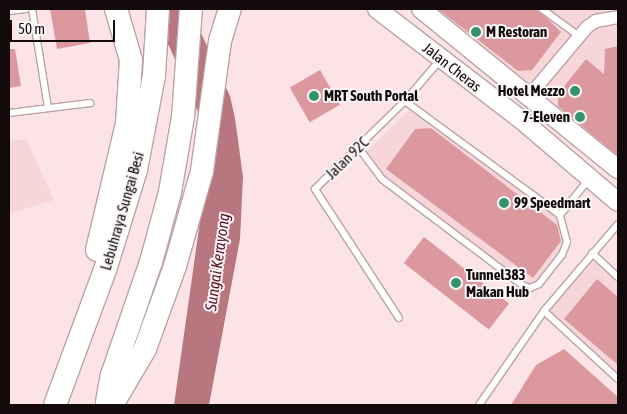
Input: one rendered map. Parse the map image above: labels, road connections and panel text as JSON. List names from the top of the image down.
{
  "streets": {
    "highway": ["Lebuhraya Sungai Besi"],
    "main road": ["Jalan Cheras"],
    "lane": ["Jalan 92C"]
  },
  "crossings": [
    ["Jalan Cheras", "Jalan 92C"]
  ],
  "water": ["Sungai Kerayong"],
  "places": [
    "M Restoran",
    "Hotel Mezzo",
    "MRT South Portal",
    "7-Eleven",
    "99 Speedmart",
    "Tunnel383 Makan Hub"
  ],
  "scale_bar": "50 m"
}
